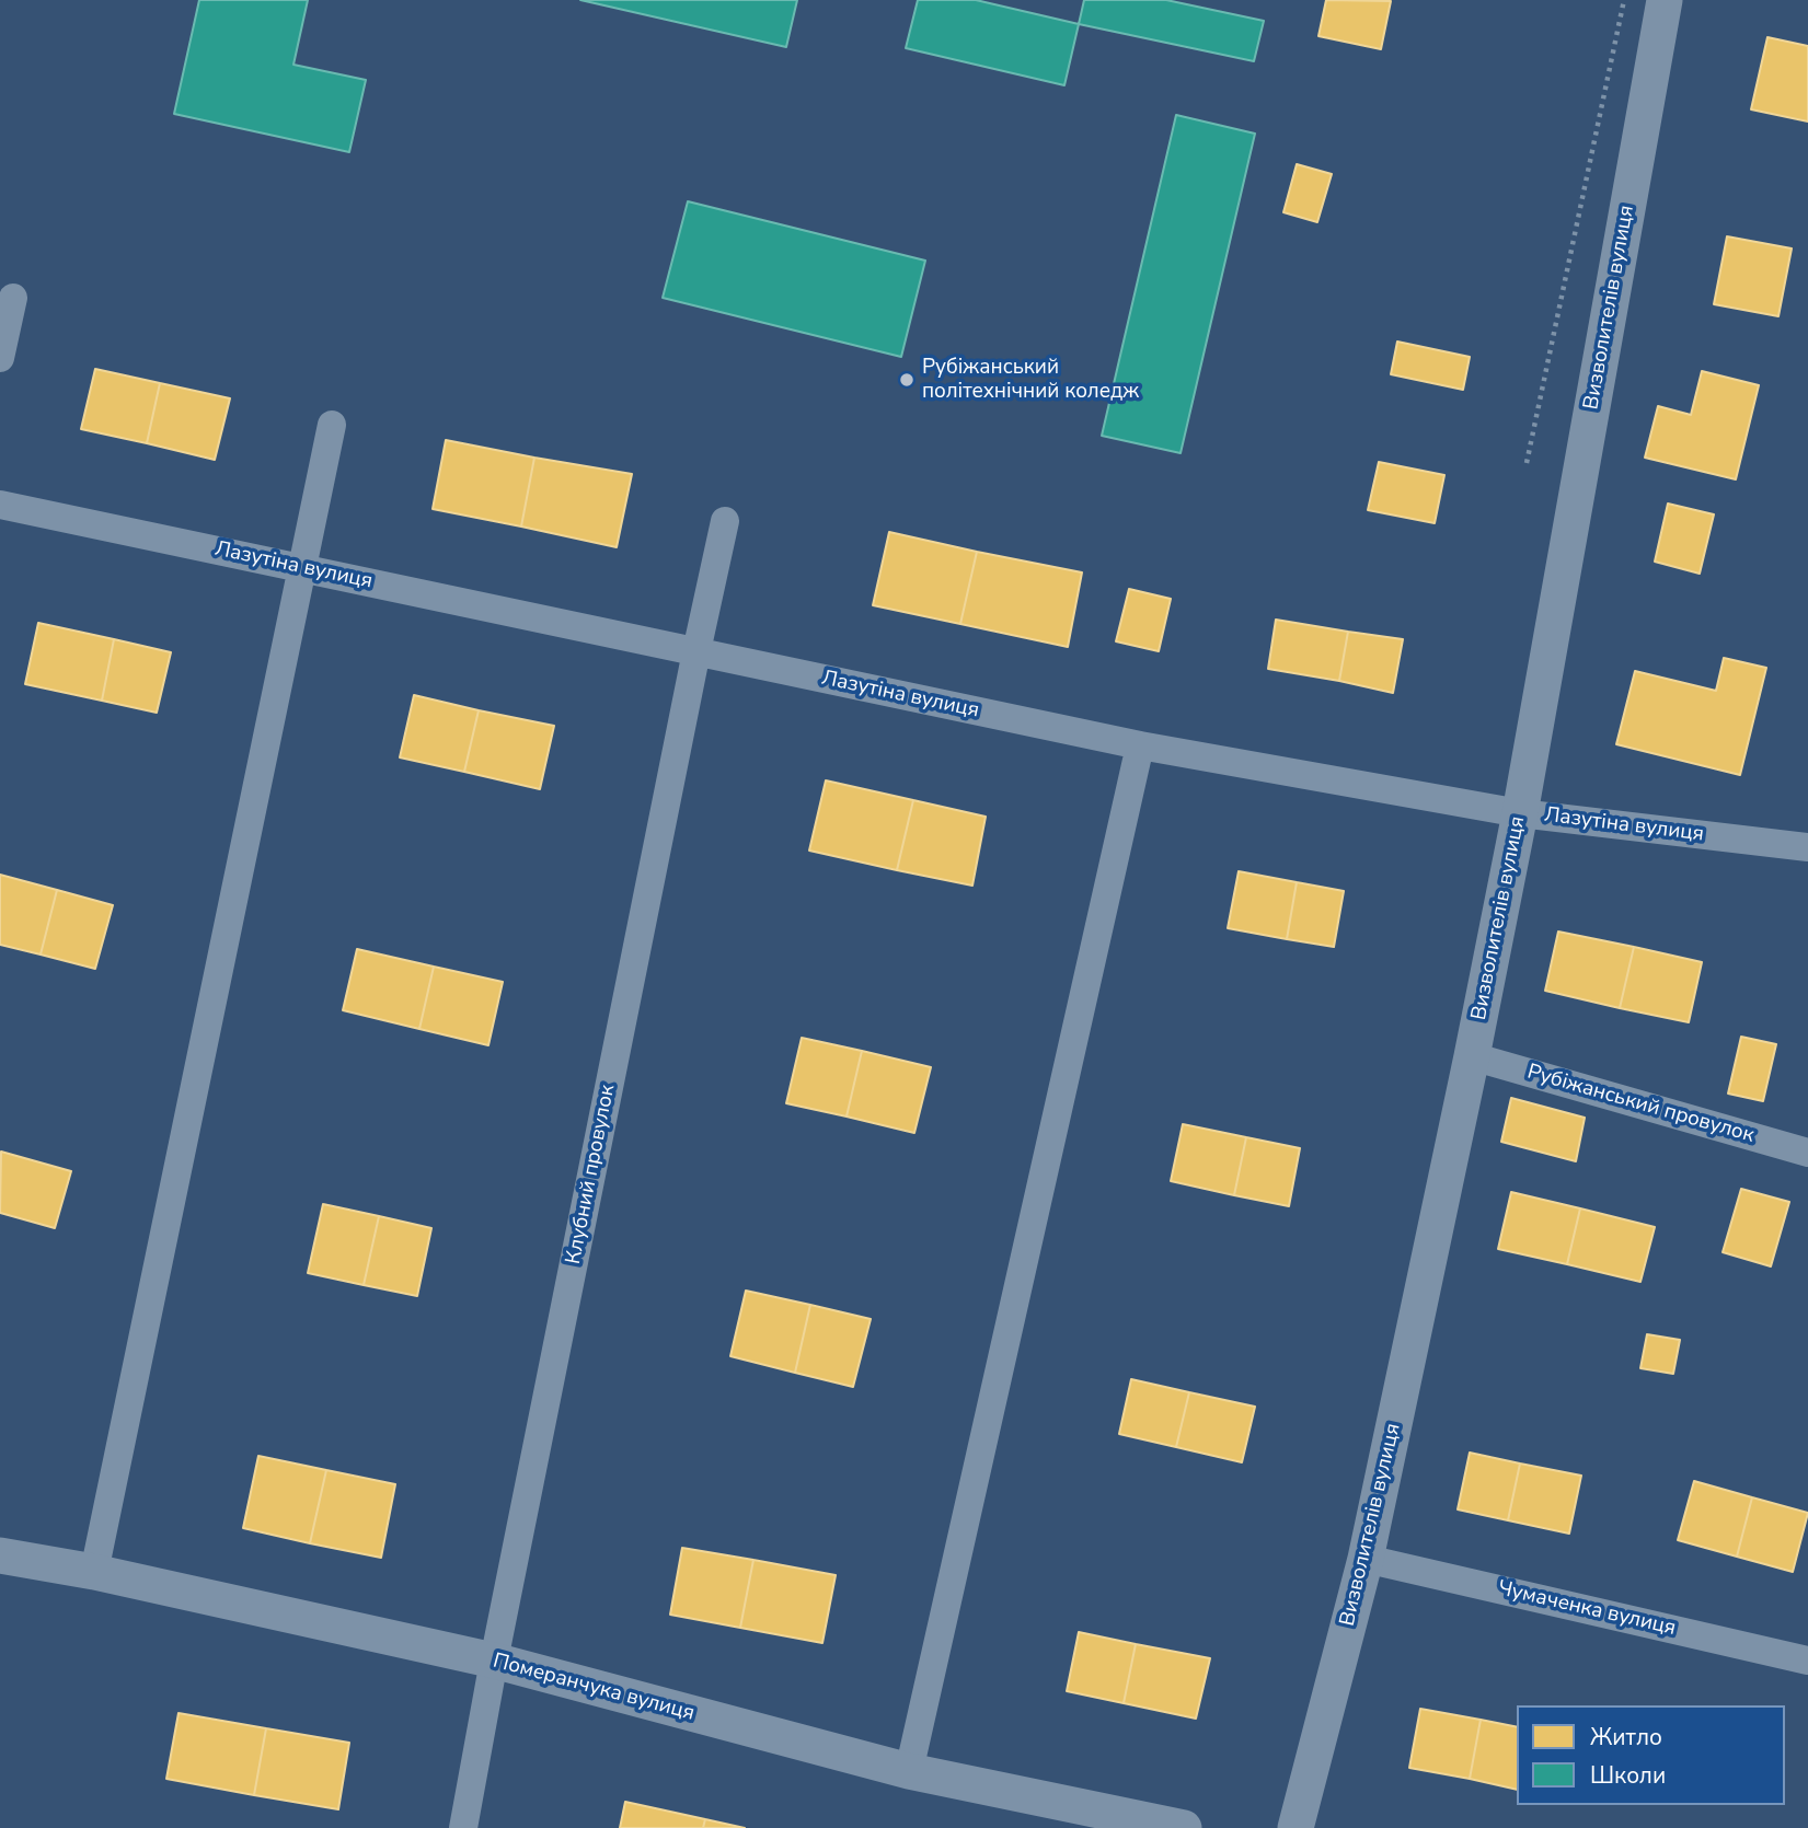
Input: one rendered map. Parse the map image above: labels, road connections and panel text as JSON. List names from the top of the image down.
{
  "streets": {
    "street": [
      "Визволителів вулиця",
      "Лазутіна вулиця",
      "Рубіжанський провулок",
      "Клубний провулок",
      "Чумаченка вулиця",
      "Померанчука вулиця"
    ]
  },
  "crossings": [
    ["Визволителів вулиця", "Лазутіна вулиця"],
    ["Визволителів вулиця", "Рубіжанський провулок"],
    ["Визволителів вулиця", "Чумаченка вулиця"],
    ["Лазутіна вулиця", "Клубний провулок"],
    ["Клубний провулок", "Померанчука вулиця"]
  ],
  "places": ["Рубіжанський політехнічний коледж"],
  "legend": ["Житло", "Школи"]
}
